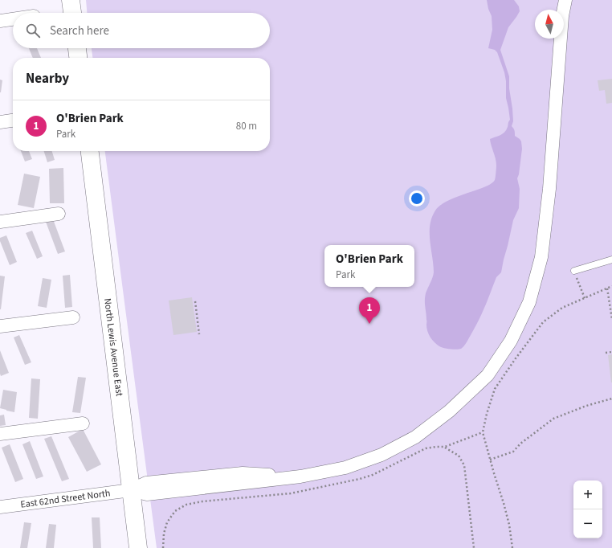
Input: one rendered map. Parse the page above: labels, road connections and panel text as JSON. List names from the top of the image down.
{
  "streets": {
    "main road": ["North Lewis Avenue East"],
    "street": ["East 62nd Street North"]
  },
  "crossings": [
    ["North Lewis Avenue East", "East 62nd Street North"]
  ],
  "north": "top",
  "page": {
    "search": "Search here",
    "heading": "Nearby",
    "list": [
      {
        "mark": "1",
        "name": "O'Brien Park",
        "note": "Park",
        "value": "80 m"
      }
    ],
    "popup": ["O'Brien Park", "Park"],
    "pins": "1",
    "map_buttons": ["+", "−"]
  }
}
